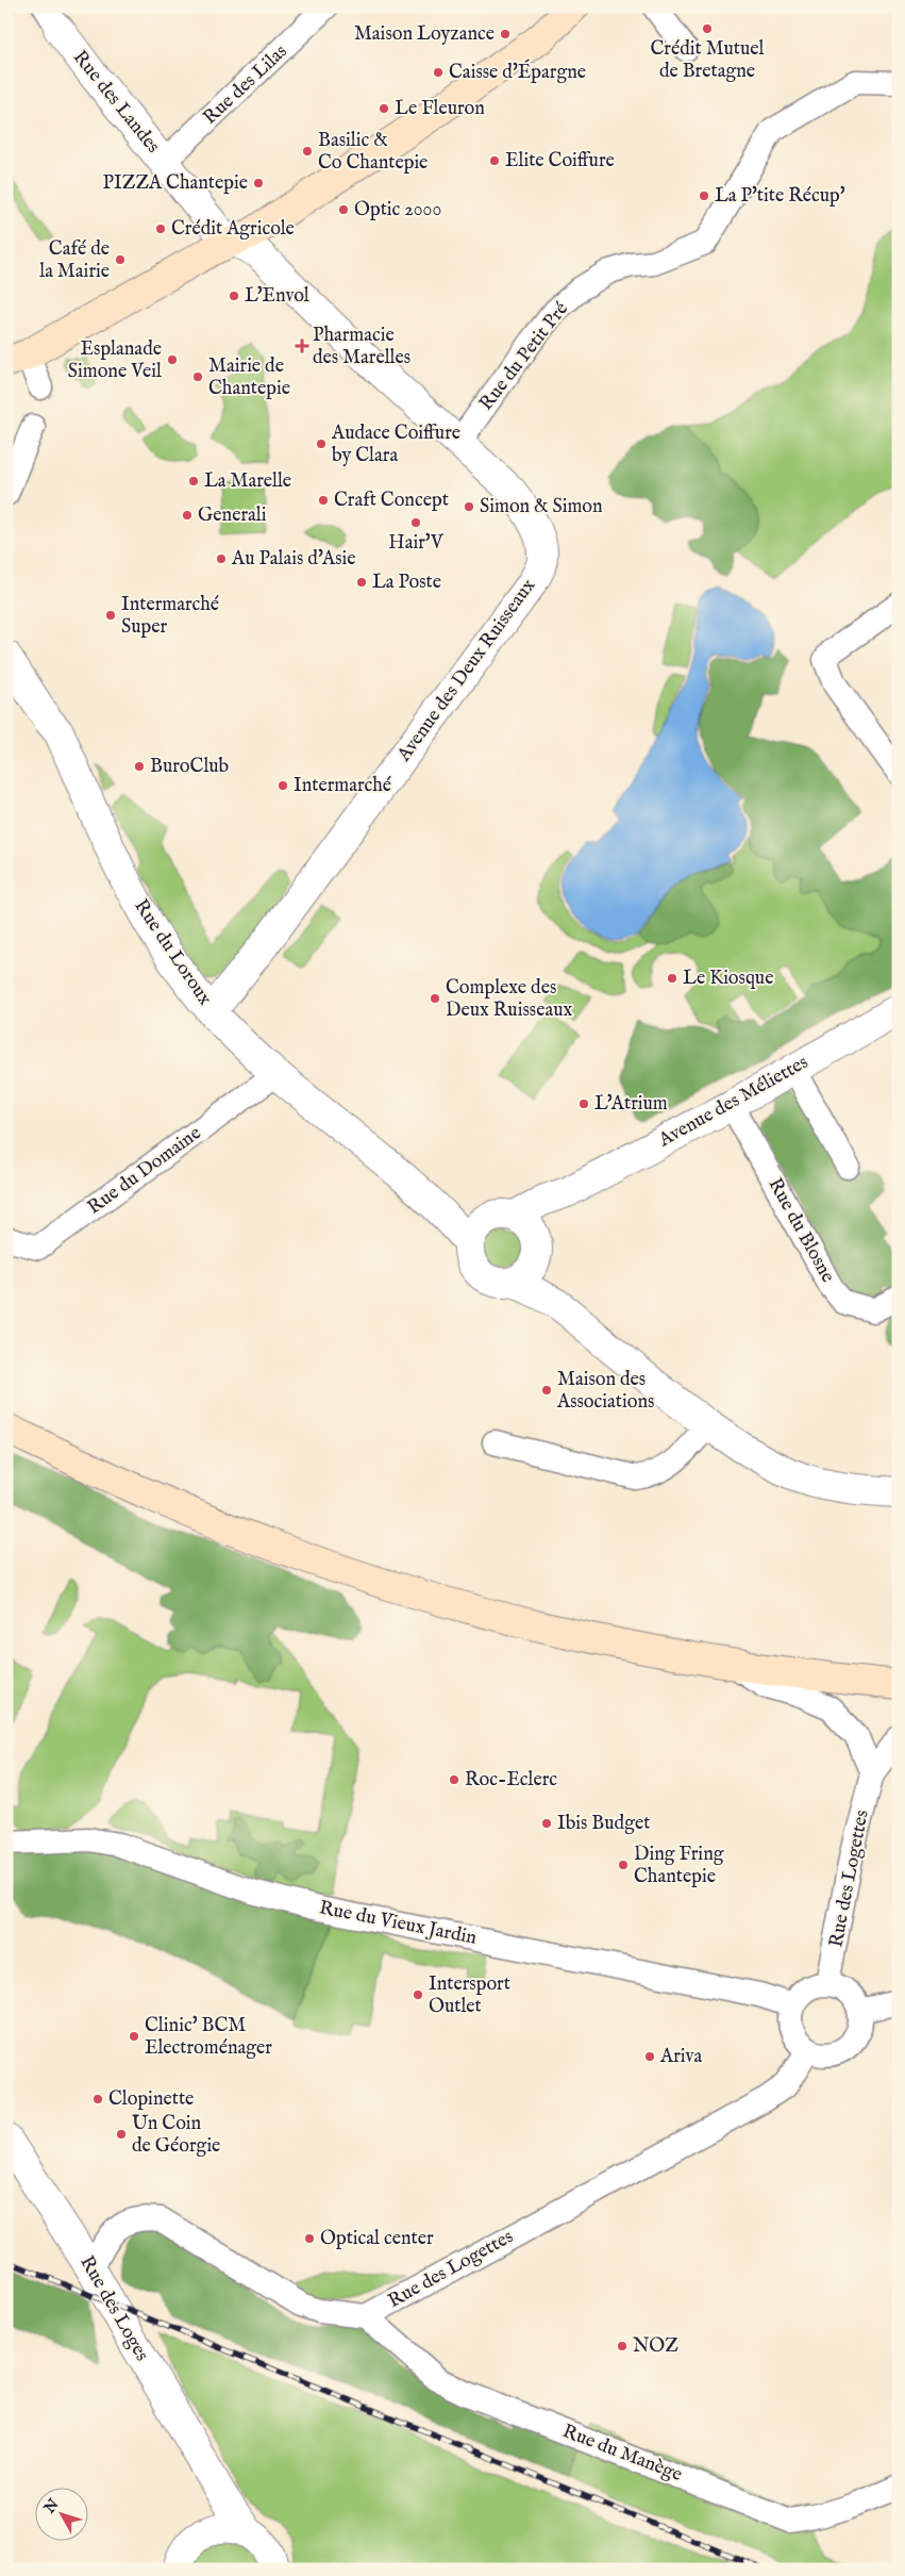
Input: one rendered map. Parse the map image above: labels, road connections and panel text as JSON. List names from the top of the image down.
{
  "streets": {
    "street": [
      "Rue des Lilas",
      "Rue des Landes",
      "Rue du Petit Pré",
      "Avenue des Deux Ruisseaux",
      "Rue du Loroux",
      "Avenue des Méliettes",
      "Rue du Domaine",
      "Rue du Blosne",
      "Rue des Logettes",
      "Rue du Vieux Jardin",
      "Rue des Loges",
      "Rue du Manège"
    ]
  },
  "crossings": [
    ["Rue des Lilas", "Rue des Landes"],
    ["Rue des Landes", "Avenue des Deux Ruisseaux"],
    ["Rue du Petit Pré", "Avenue des Deux Ruisseaux"],
    ["Avenue des Deux Ruisseaux", "Rue du Loroux"],
    ["Rue du Loroux", "Avenue des Méliettes"],
    ["Rue du Loroux", "Rue du Domaine"],
    ["Avenue des Méliettes", "Rue du Blosne"],
    ["Rue des Logettes", "Rue du Vieux Jardin"],
    ["Rue des Logettes", "Rue des Loges"],
    ["Rue des Logettes", "Rue du Manège"]
  ],
  "places": {
    "other": [
      "Crédit Mutuel de Bretagne",
      "Maison Loyzance",
      "Caisse d'Épargne",
      "Le Fleuron",
      "Basilic & Co Chantepie",
      "Elite Coiffure",
      "PIZZA Chantepie",
      "La P'tite Récup'",
      "Optic 2000",
      "Crédit Agricole",
      "Café de la Mairie",
      "L'Envol",
      "Esplanade Simone Veil",
      "Mairie de Chantepie",
      "Audace Coiffure by Clara",
      "La Marelle",
      "Craft Concept",
      "Simon & Simon",
      "Generali",
      "Hair'V",
      "Au Palais d'Asie",
      "La Poste",
      "Intermarché Super",
      "BuroClub",
      "Intermarché",
      "Le Kiosque",
      "Complexe des Deux Ruisseaux",
      "L'Atrium",
      "Maison des Associations",
      "Roc-Eclerc",
      "Ibis Budget",
      "Ding Fring Chantepie",
      "Intersport Outlet",
      "Clinic' BCM Electroménager",
      "Ariva",
      "Clopinette",
      "Un Coin de Géorgie",
      "Optical center",
      "NOZ"
    ],
    "health": ["Pharmacie des Marelles"]
  },
  "north": "top left"
}
